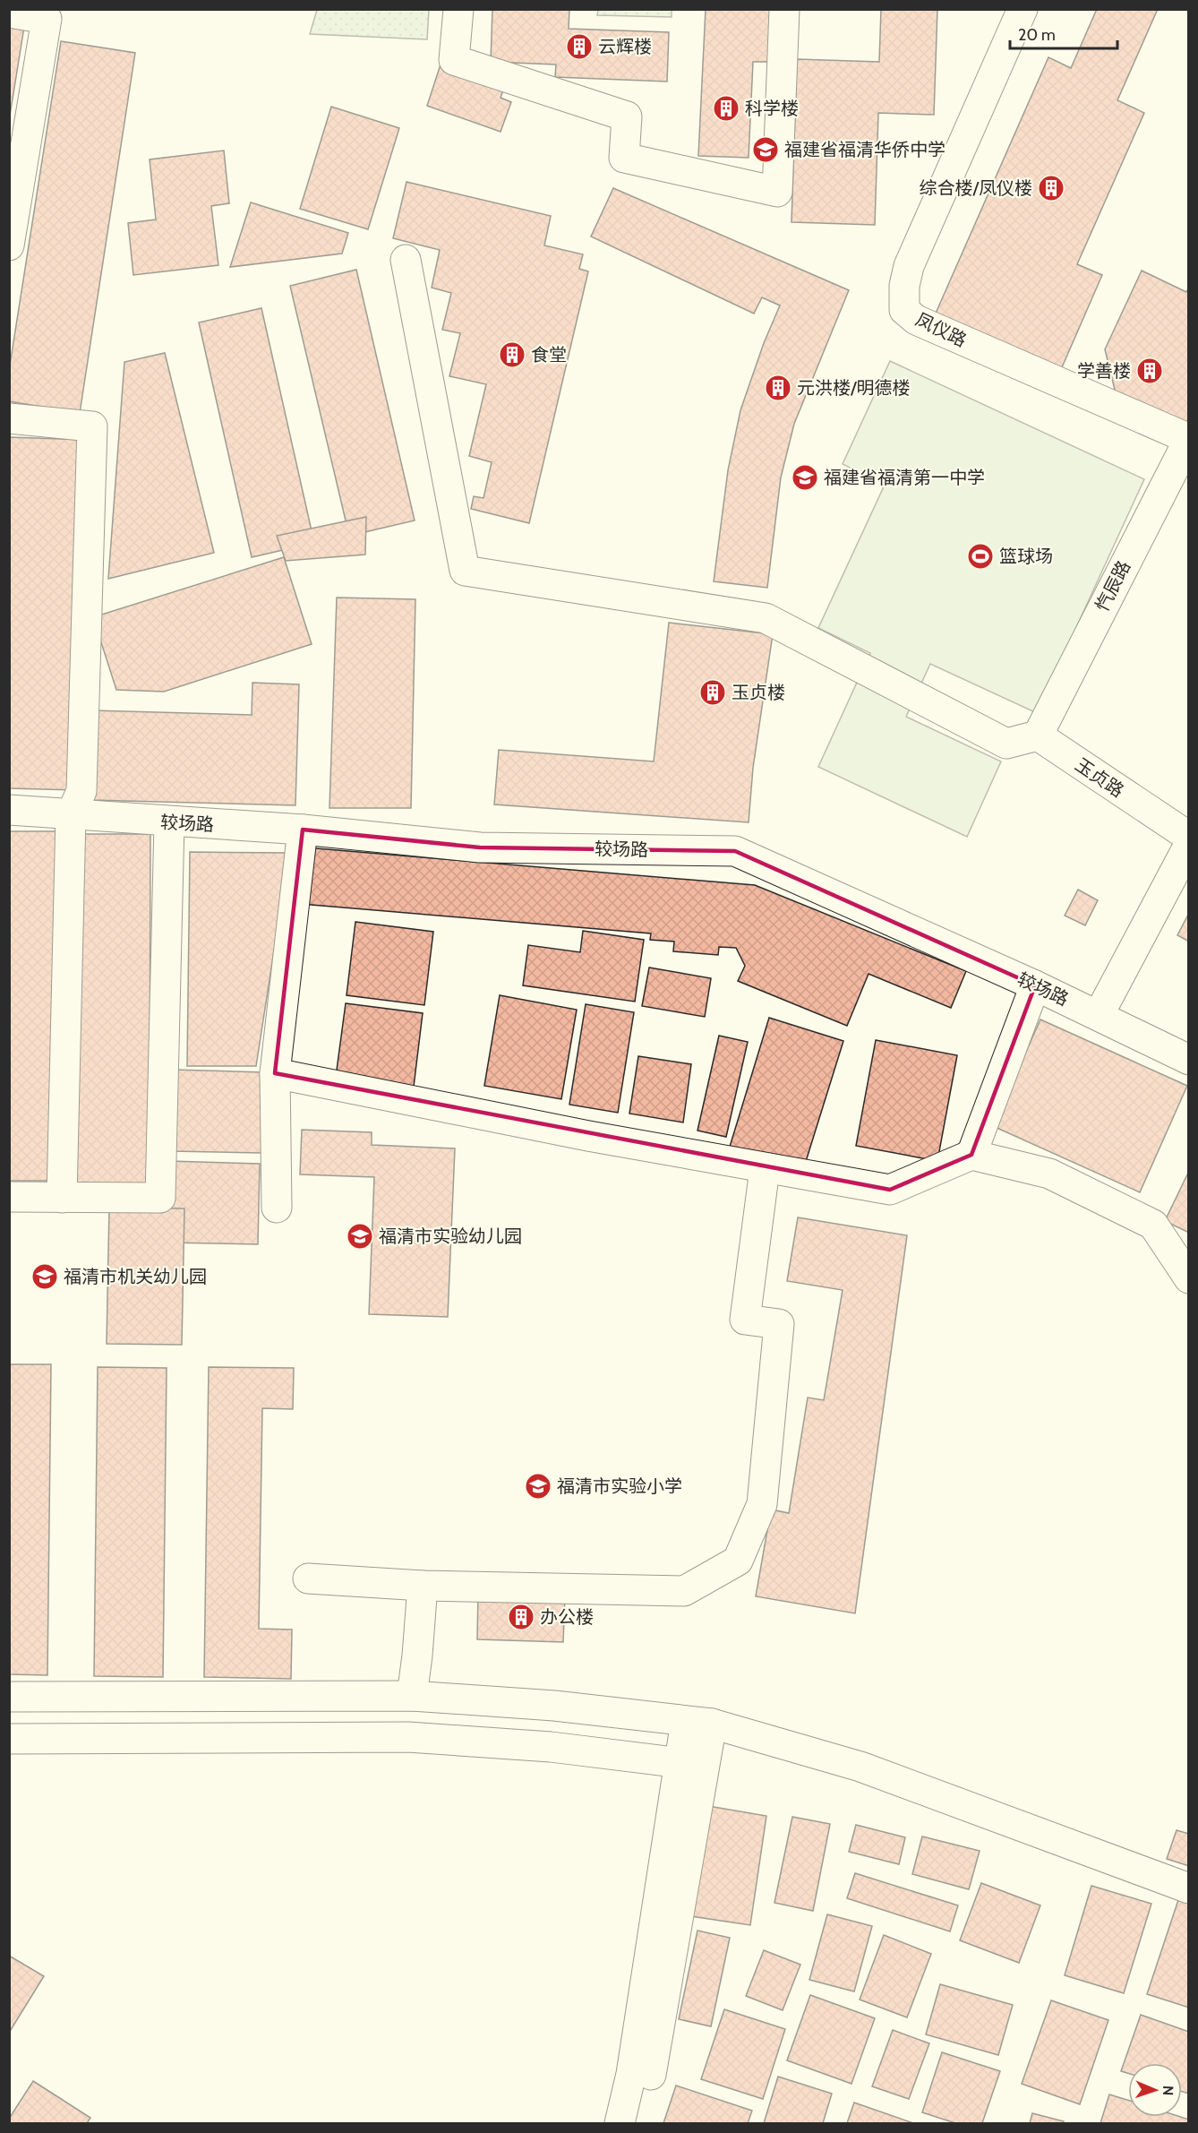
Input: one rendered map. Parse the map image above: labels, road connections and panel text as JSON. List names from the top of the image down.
{
  "streets": {
    "street": [
      "凤仪路",
      "忾辰路",
      "玉贞路",
      "较场路"
    ]
  },
  "crossings": [
    ["凤仪路", "忾辰路"],
    ["忾辰路", "玉贞路"]
  ],
  "places": {
    "building": [
      "云辉楼",
      "科学楼",
      "综合楼/凤仪楼",
      "食堂",
      "学善楼",
      "元洪楼/明德楼",
      "玉贞楼",
      "办公楼"
    ],
    "school or university": [
      "福建省福清华侨中学",
      "福建省福清第一中学",
      "福清市实验幼儿园",
      "福清市机关幼儿园",
      "福清市实验小学"
    ],
    "sports": ["篮球场"]
  },
  "scale_bar": "20 m",
  "north": "right"
}
